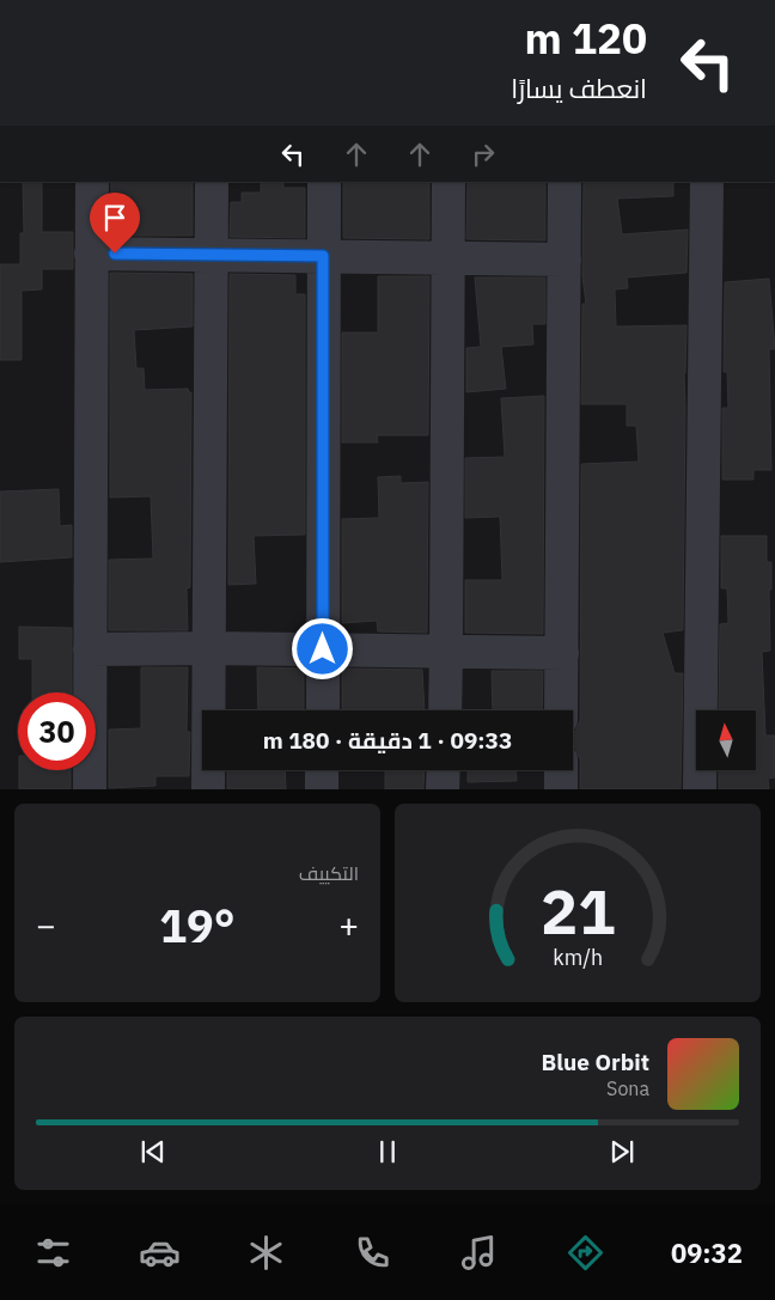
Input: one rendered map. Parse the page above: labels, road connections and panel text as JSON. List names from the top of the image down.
{
  "north": "top",
  "page": {
    "turn": ["120 m", "انعطف يسارًا"],
    "limit": "30",
    "trip": "09:33 · 1 دقيقة · 180 m",
    "tile": "التكييف",
    "heat": ["−", "19°", "+"],
    "song": ["Blue Orbit", "Sona"],
    "tabs": "09:32",
    "gauge": ["21", "km/h"]
  }
}
